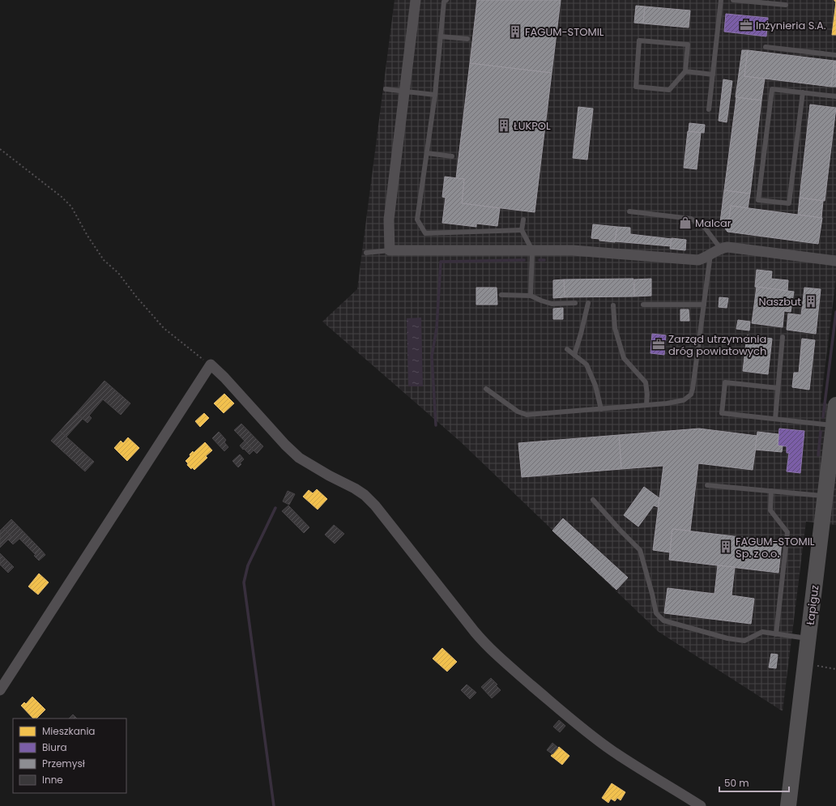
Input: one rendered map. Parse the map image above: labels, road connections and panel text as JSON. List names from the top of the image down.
{
  "streets": {
    "main road": ["Łapiguz"]
  },
  "places": {
    "office": ["Inżynieria S.A.", "Zarząd utrzymania dróg powiatowych"],
    "building": [
      "FAGUM-STOMIL",
      "ŁUKPOL",
      "Naszbut",
      "FAGUM-STOMIL Sp. z o.o."
    ],
    "shop": ["Malcar"]
  },
  "legend": [
    "Mieszkania",
    "Biura",
    "Przemysł",
    "Inne"
  ],
  "scale_bar": "50 m"
}
